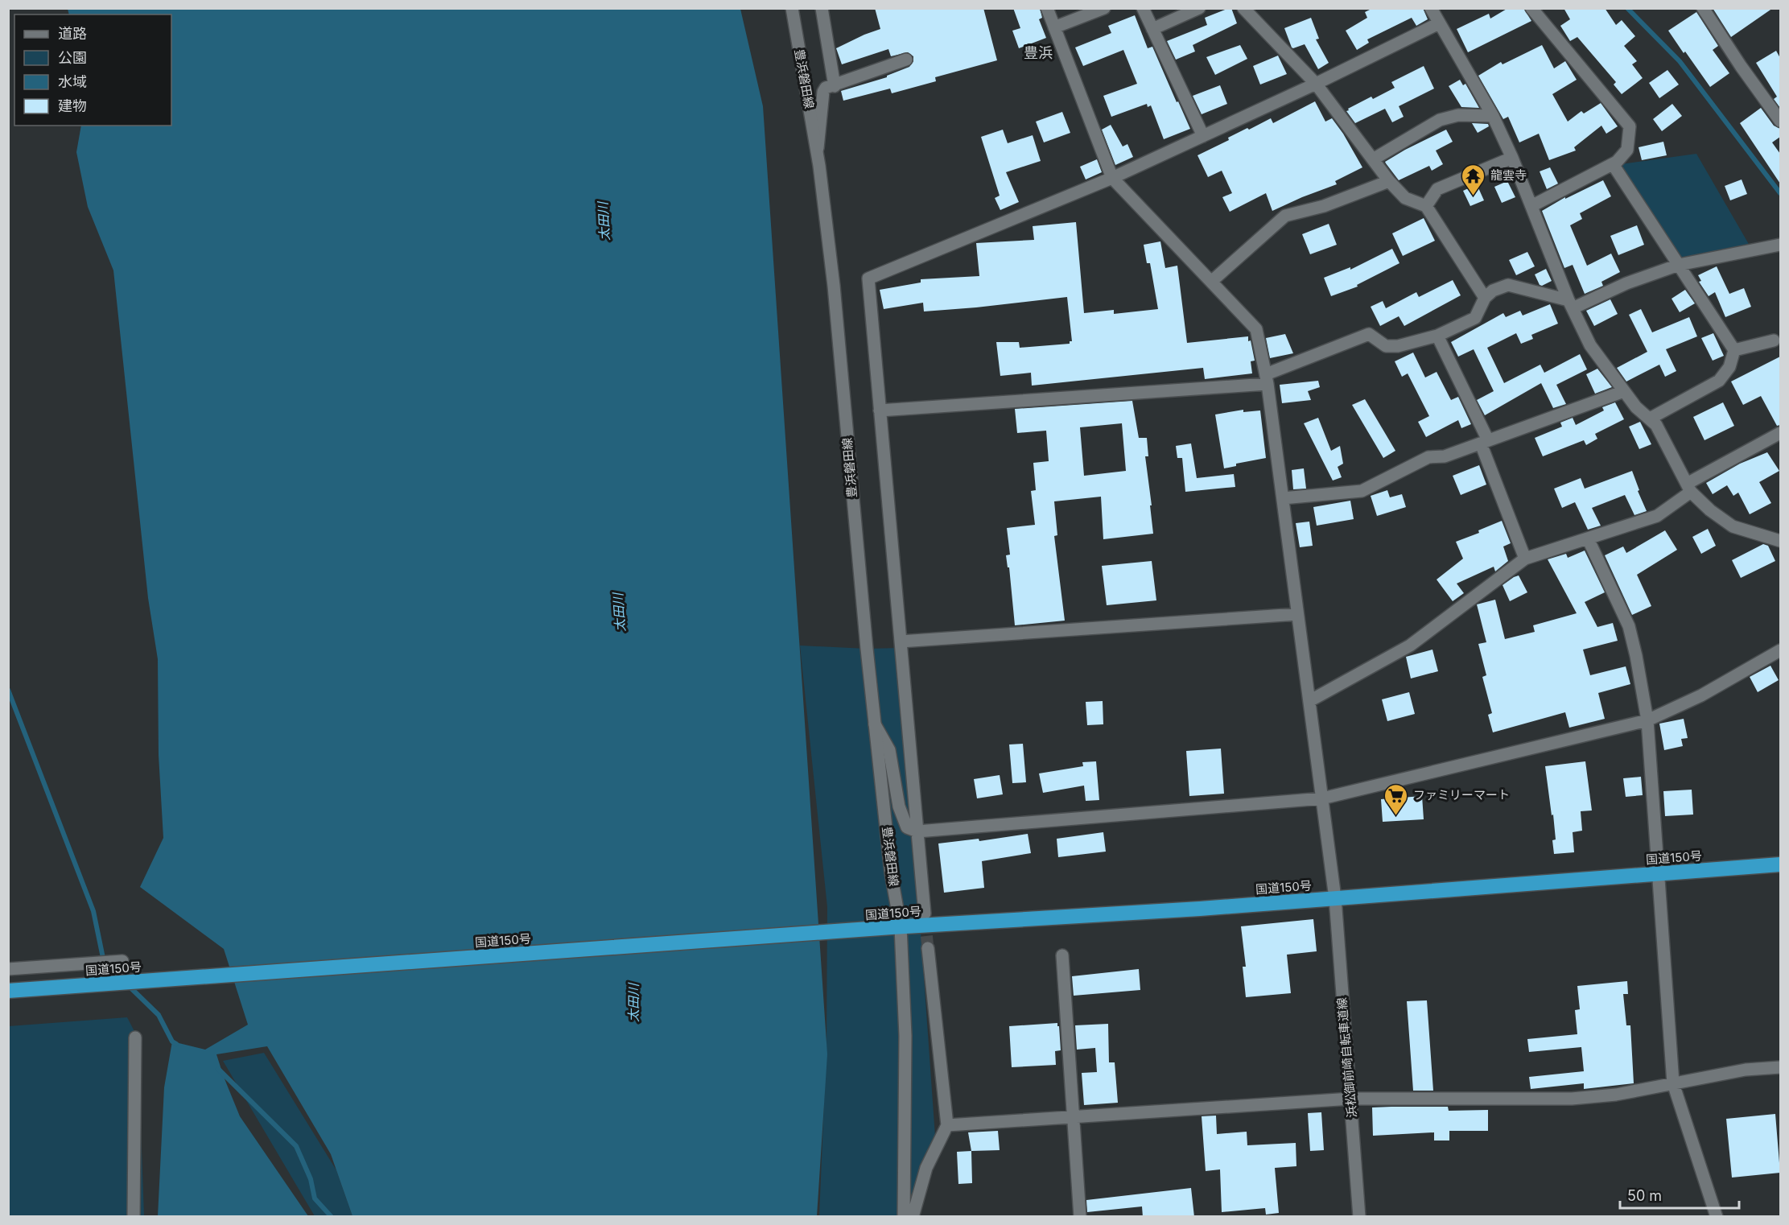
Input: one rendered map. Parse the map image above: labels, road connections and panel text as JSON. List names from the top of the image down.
{
  "streets": {
    "highway": ["国道150号"],
    "street": ["豊浜磐田線", "浜松御前崎自転車道線"]
  },
  "crossings": [
    ["豊浜磐田線", "国道150号"],
    ["国道150号", "浜松御前崎自転車道線"]
  ],
  "districts": ["豊浜"],
  "water": ["太田川"],
  "places": {
    "temple": ["龍雲寺"],
    "supermarket": ["ファミリーマート"]
  },
  "legend": [
    "道路",
    "公園",
    "水域",
    "建物"
  ],
  "scale_bar": "50 m"
}
